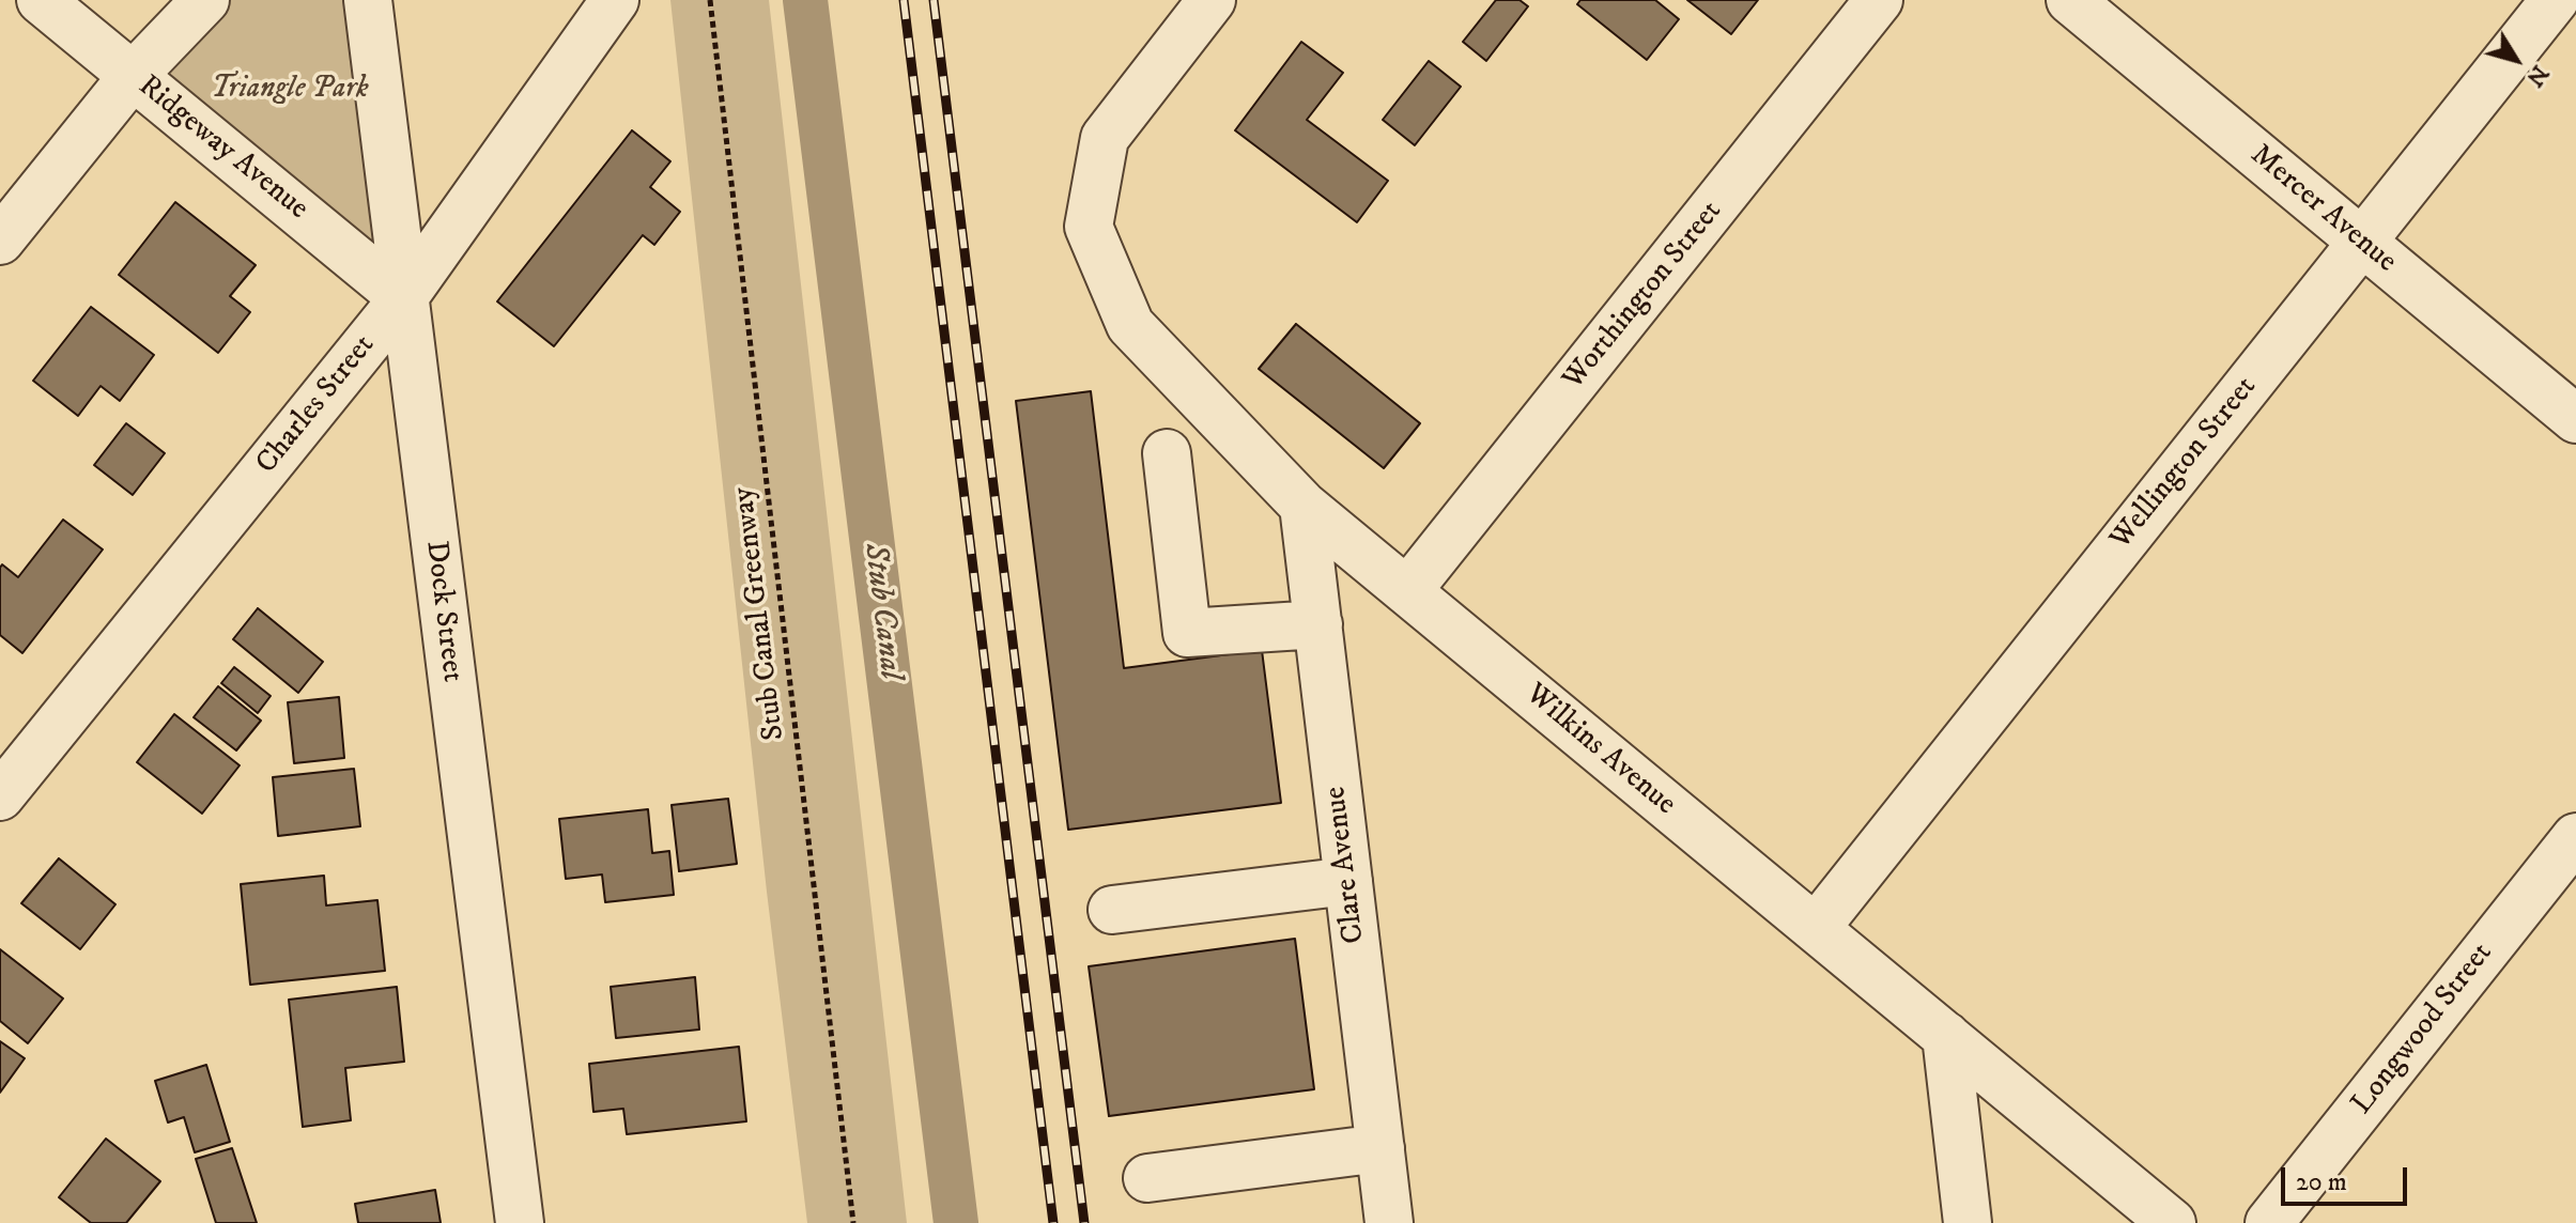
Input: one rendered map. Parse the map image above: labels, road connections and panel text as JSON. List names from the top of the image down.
{
  "streets": {
    "street": [
      "Ridgeway Avenue",
      "Mercer Avenue",
      "Worthington Street",
      "Charles Street",
      "Wellington Street",
      "Dock Street",
      "Wilkins Avenue",
      "Clare Avenue",
      "Longwood Street"
    ],
    "path": ["Stub Canal Greenway"]
  },
  "crossings": [
    ["Ridgeway Avenue", "Charles Street"],
    ["Ridgeway Avenue", "Dock Street"],
    ["Mercer Avenue", "Wellington Street"],
    ["Worthington Street", "Wilkins Avenue"],
    ["Charles Street", "Dock Street"],
    ["Wellington Street", "Wilkins Avenue"],
    ["Wilkins Avenue", "Clare Avenue"]
  ],
  "water": ["Stub Canal"],
  "parks": ["Triangle Park"],
  "scale_bar": "20 m",
  "north": "bottom right"
}
